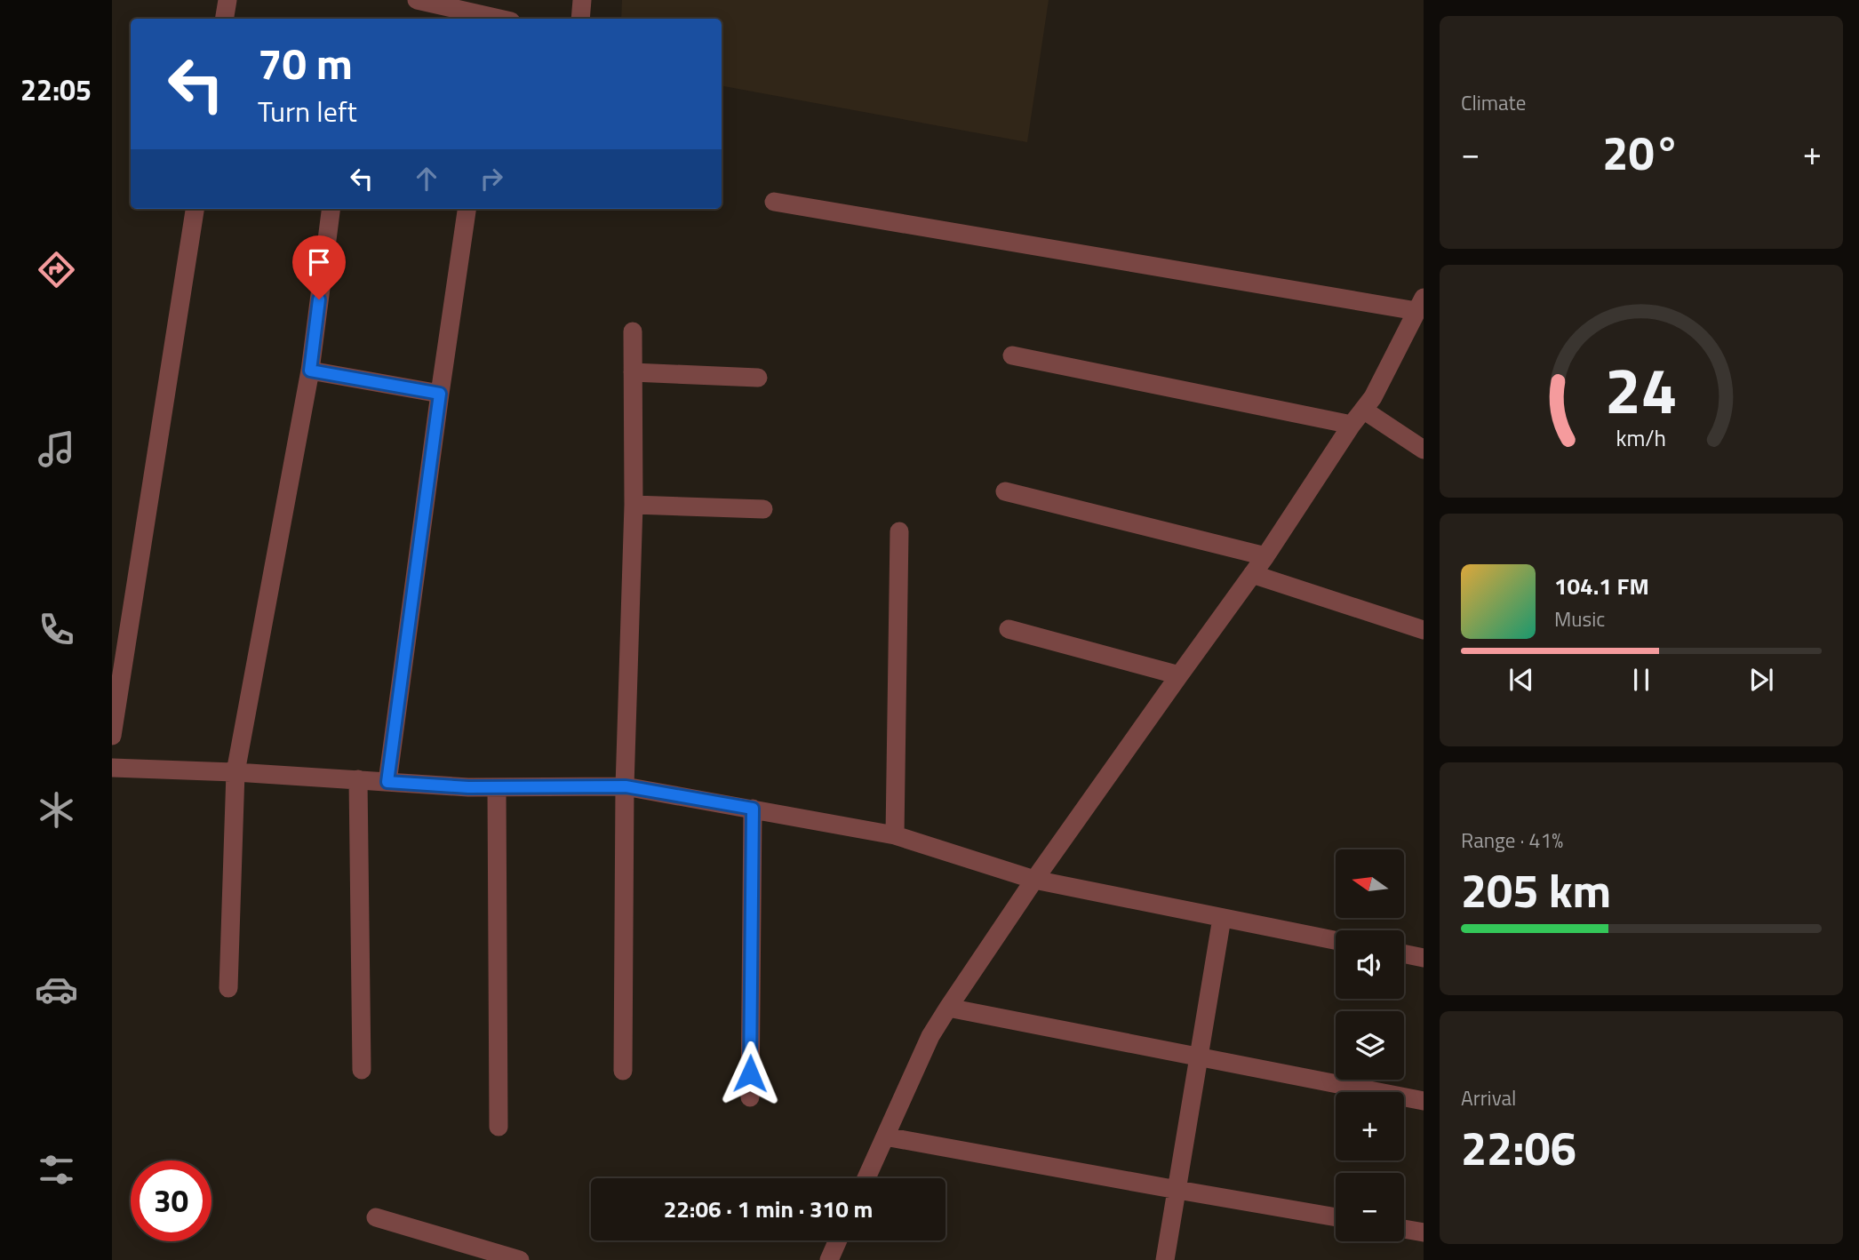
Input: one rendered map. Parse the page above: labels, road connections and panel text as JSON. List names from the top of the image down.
{
  "north": "left",
  "page": {
    "tabs": "22:05",
    "tile": [
      "Climate",
      ["Range · 41%", "205 km"],
      ["Arrival", "22:06"]
    ],
    "turn": ["70 m", "Turn left"],
    "heat": ["−", "20°", "+"],
    "song": ["104.1 FM", "Music"],
    "map_buttons": ["+", "−"],
    "limit": "30",
    "trip": "22:06 · 1 min · 310 m",
    "gauge": ["24", "km/h"]
  }
}
